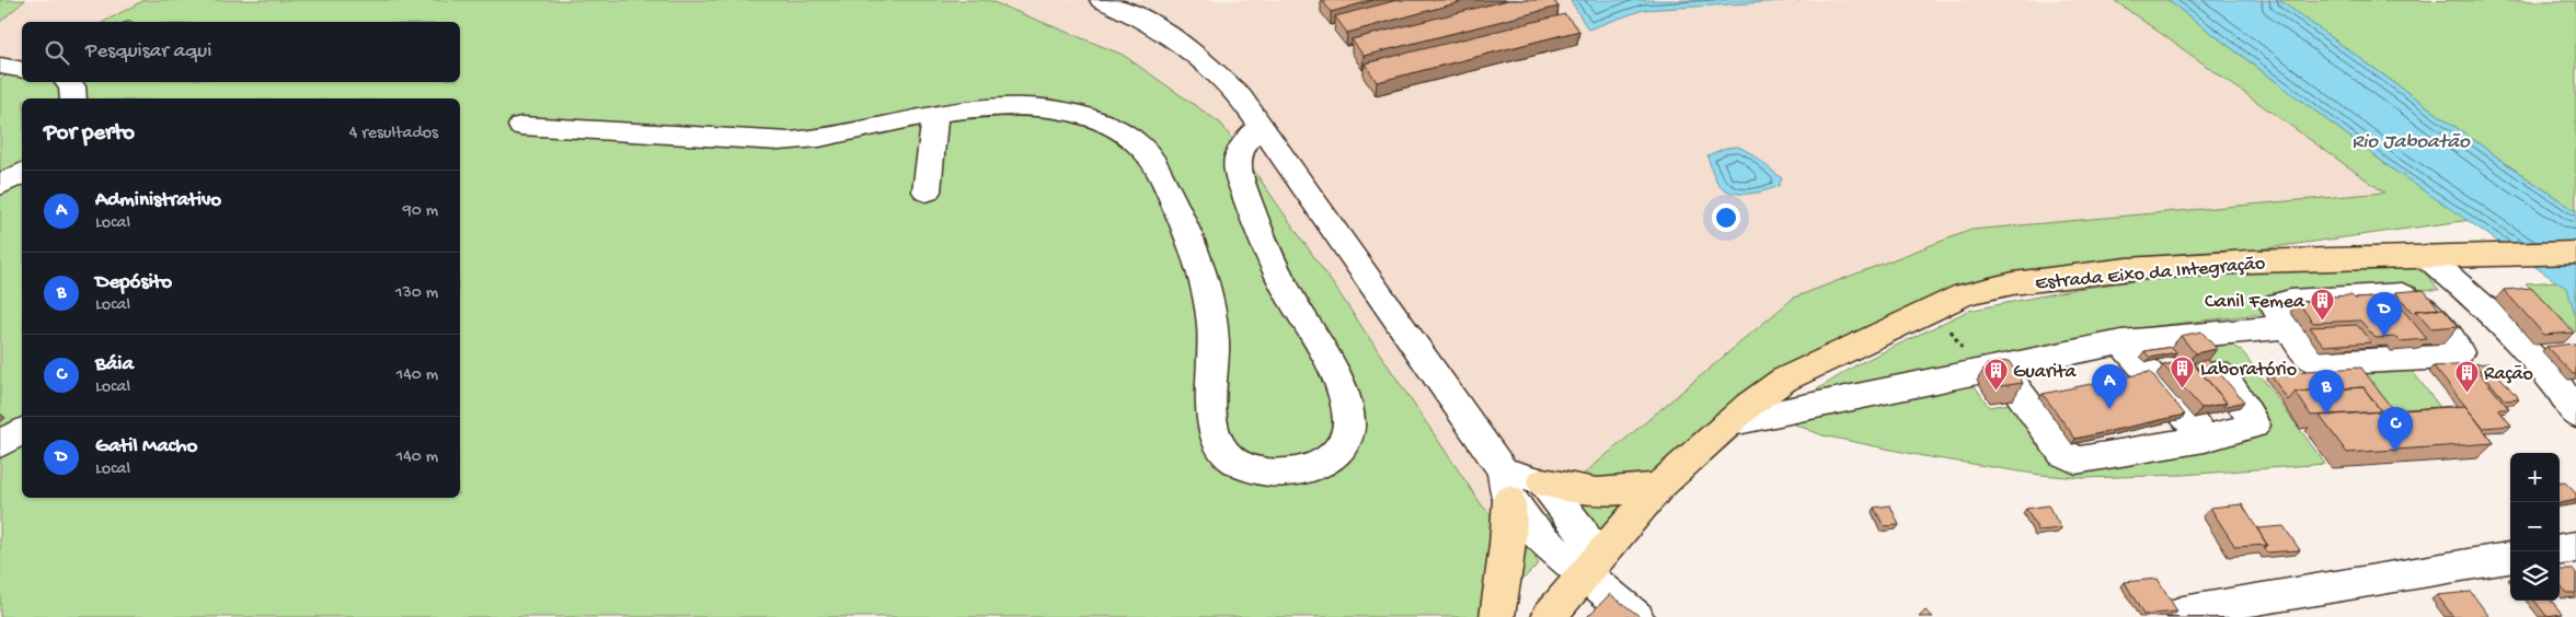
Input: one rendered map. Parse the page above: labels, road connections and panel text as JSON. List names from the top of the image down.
{
  "streets": {
    "main road": ["Estrada Eixo da Integração"]
  },
  "water": ["Rio Jaboatão"],
  "places": {
    "building": [
      "Canil Femea",
      "Laboratório",
      "Guarita",
      "Ração"
    ]
  },
  "page": {
    "search": "Pesquisar aqui",
    "heading": ["Por perto", "4 resultados"],
    "list": [
      {
        "mark": "A",
        "name": "Administrativo",
        "note": "Local",
        "value": "90 m"
      },
      {
        "mark": "B",
        "name": "Depósito",
        "note": "Local",
        "value": "130 m"
      },
      {
        "mark": "C",
        "name": "Báia",
        "note": "Local",
        "value": "140 m"
      },
      {
        "mark": "D",
        "name": "Gatil Macho",
        "note": "Local",
        "value": "140 m"
      }
    ],
    "pins": [
      "D",
      "A",
      "B",
      "C"
    ],
    "map_buttons": ["+", "−"]
  }
}
